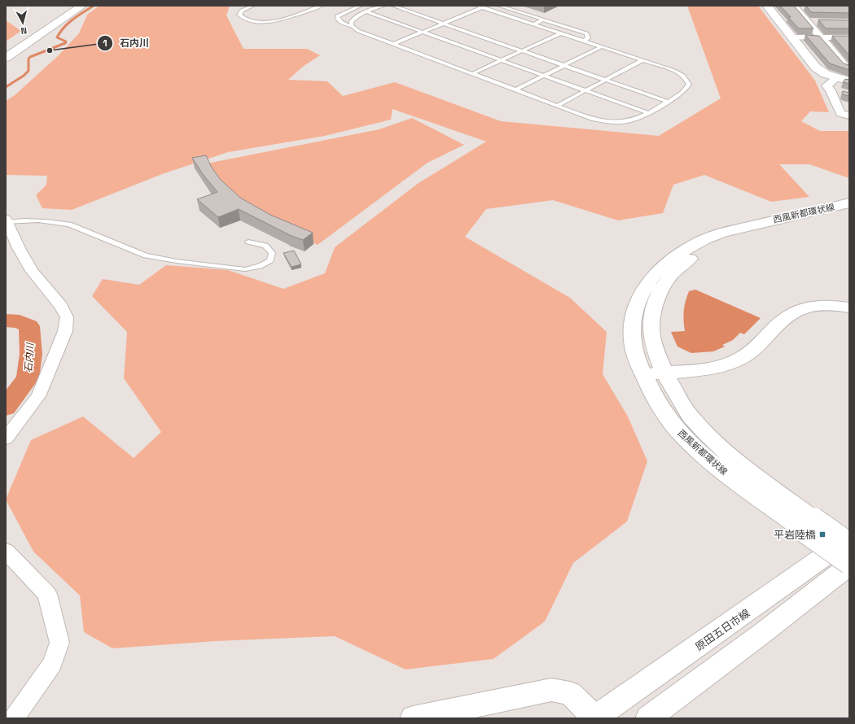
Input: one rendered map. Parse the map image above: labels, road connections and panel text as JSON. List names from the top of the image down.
{
  "streets": {
    "street": ["西風新都環状線", "原田五日市線"]
  },
  "water": ["石内川"],
  "places": {
    "other": ["石内川"],
    "transit": ["平岩陸橋"]
  },
  "north": "bottom"
}
